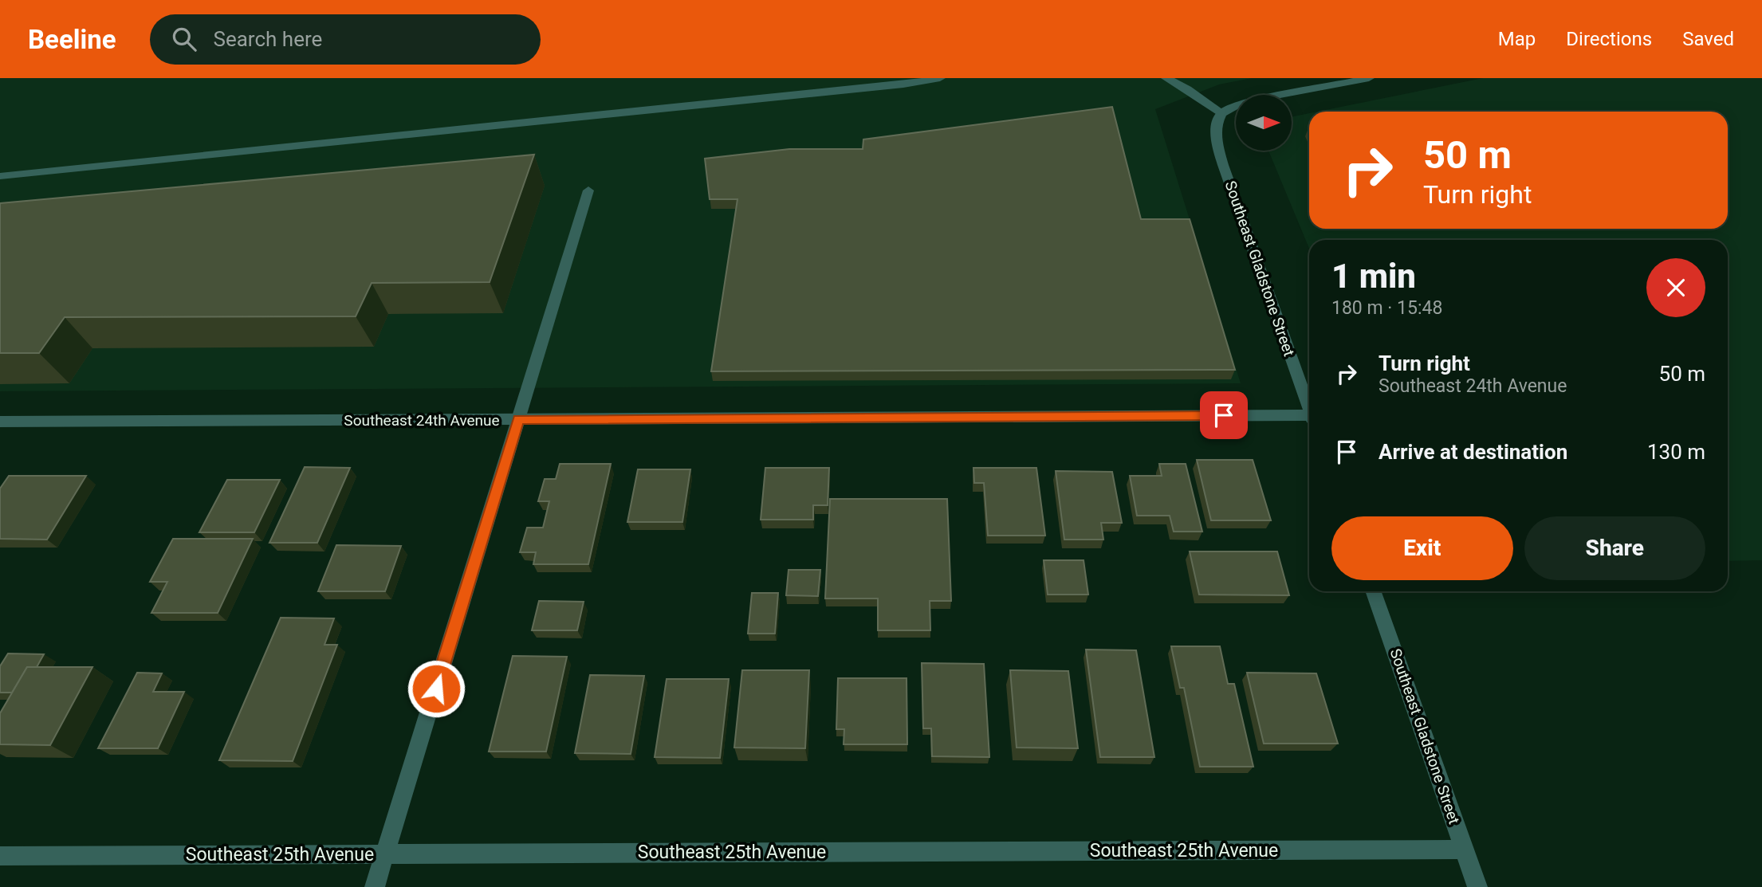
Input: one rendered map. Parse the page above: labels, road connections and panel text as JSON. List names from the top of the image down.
{
  "streets": {
    "street": ["Southeast Gladstone Street", "Southeast 24th Avenue", "Southeast 25th Avenue"]
  },
  "crossings": [
    ["Southeast Gladstone Street", "Southeast 25th Avenue"]
  ],
  "north": "right",
  "page": {
    "header": "Beeline",
    "search": "Search here",
    "nav": ["Map", "Directions", "Saved"],
    "turn": ["50 m", "Turn right"],
    "heading": ["1 min", "180 m · 15:48"],
    "list": [
      {
        "name": "Turn right",
        "note": "Southeast 24th Avenue",
        "value": "50 m"
      },
      {
        "name": "Arrive at destination",
        "value": "130 m"
      }
    ],
    "buttons": ["Exit", "Share"]
  }
}
